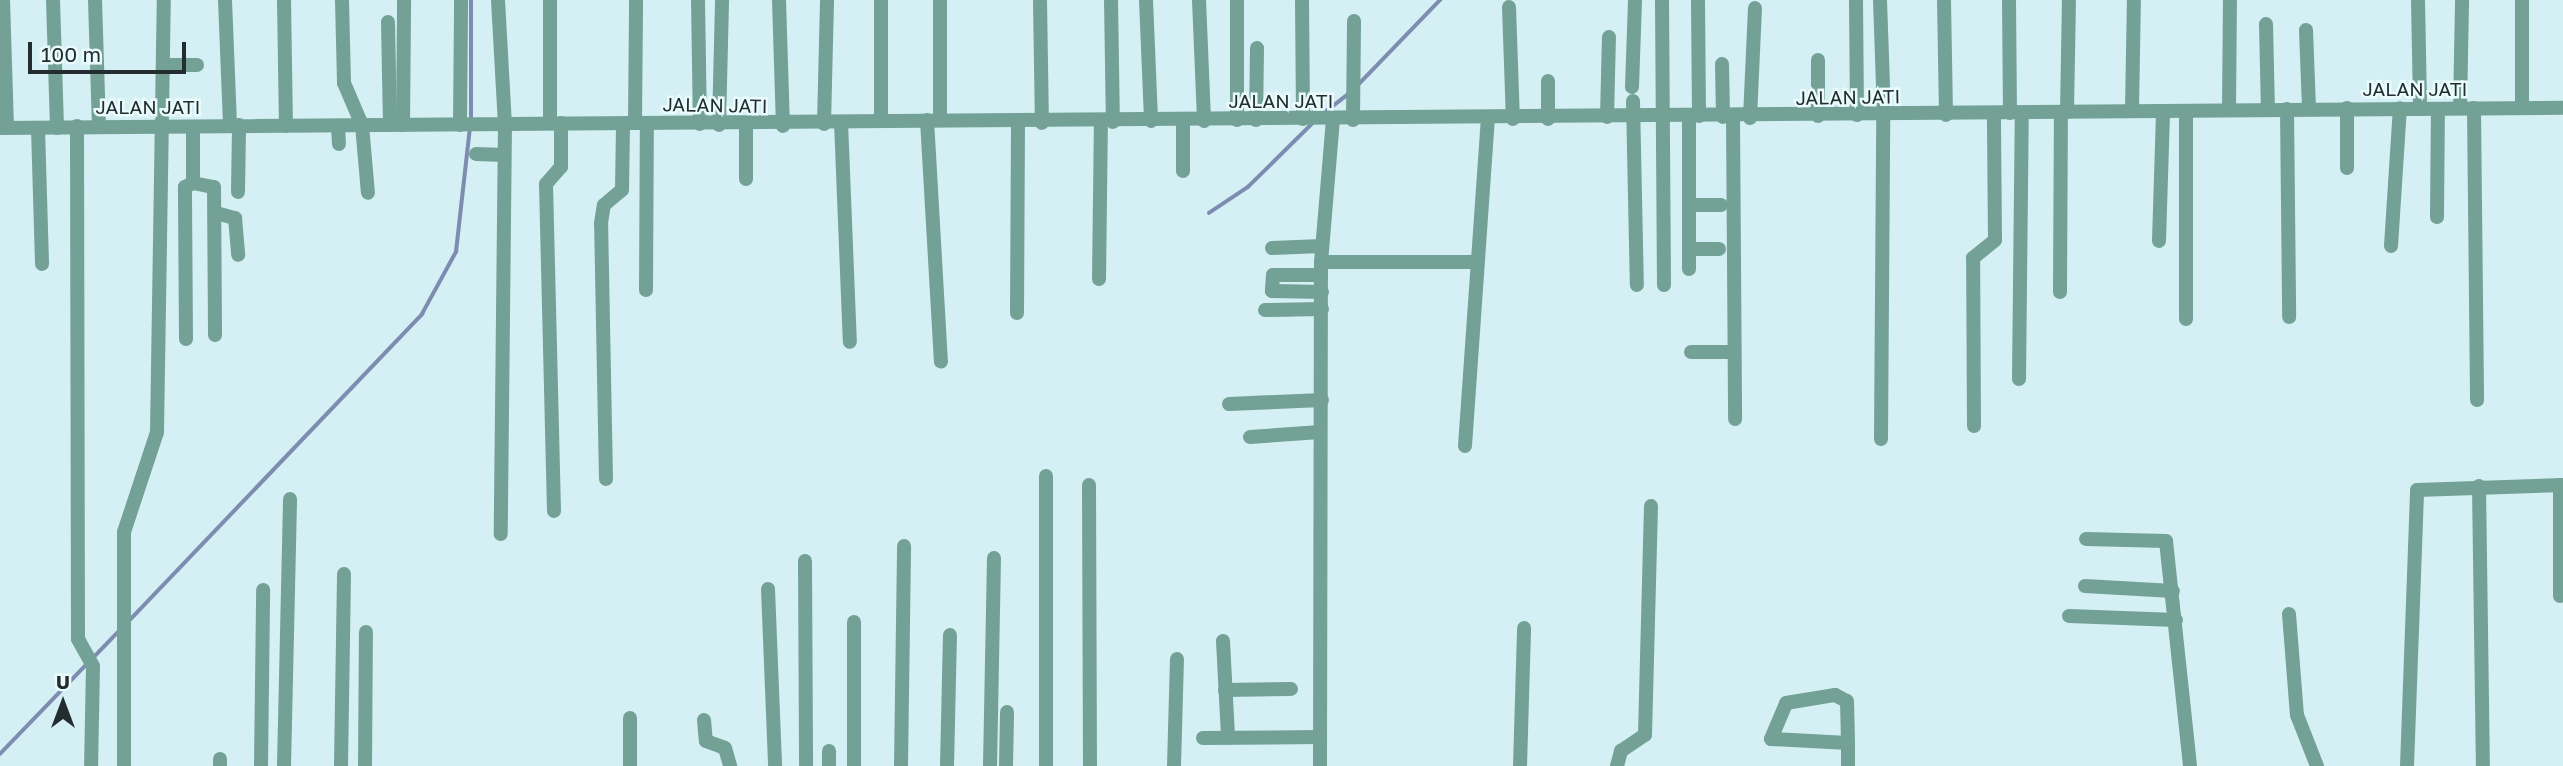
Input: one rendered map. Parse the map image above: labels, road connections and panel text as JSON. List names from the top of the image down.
{
  "streets": {
    "street": ["JALAN JATI"]
  },
  "scale_bar": "100 m",
  "north": "top"
}
